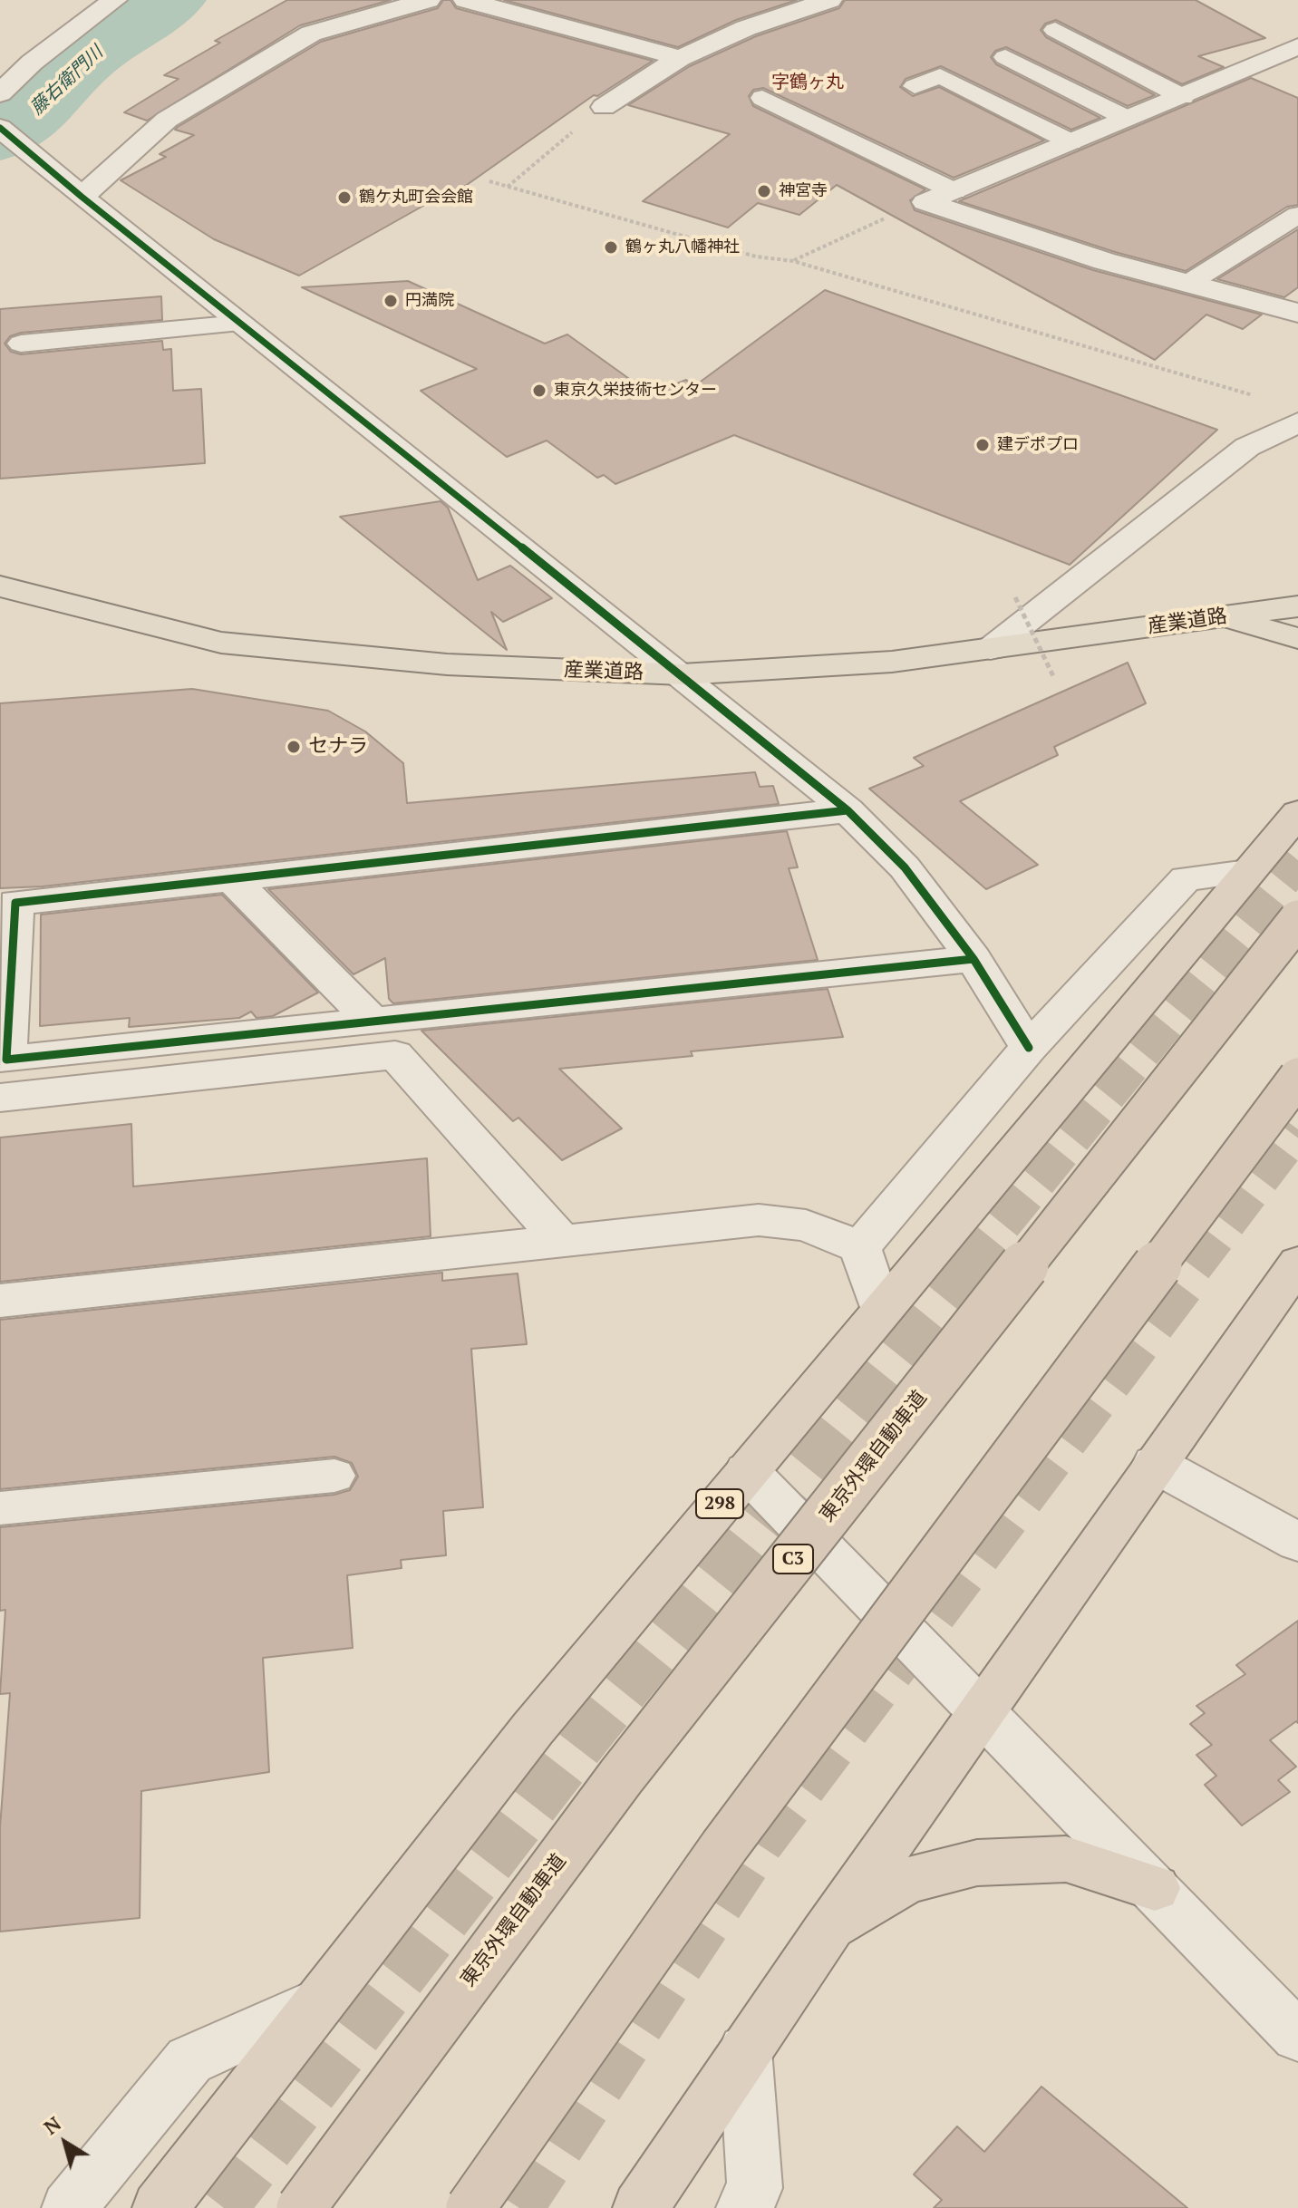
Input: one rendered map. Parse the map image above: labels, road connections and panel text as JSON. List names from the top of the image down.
{
  "streets": {
    "highway": ["東京外環自動車道", "298", "C3"],
    "main road": ["産業道路"]
  },
  "districts": ["字鶴ヶ丸"],
  "water": ["藤右衛門川"],
  "places": [
    "神宮寺",
    "鶴ケ丸町会会館",
    "鶴ヶ丸八幡神社",
    "円満院",
    "東京久栄技術センター",
    "建デポプロ",
    "セナラ"
  ],
  "north": "top left"
}
